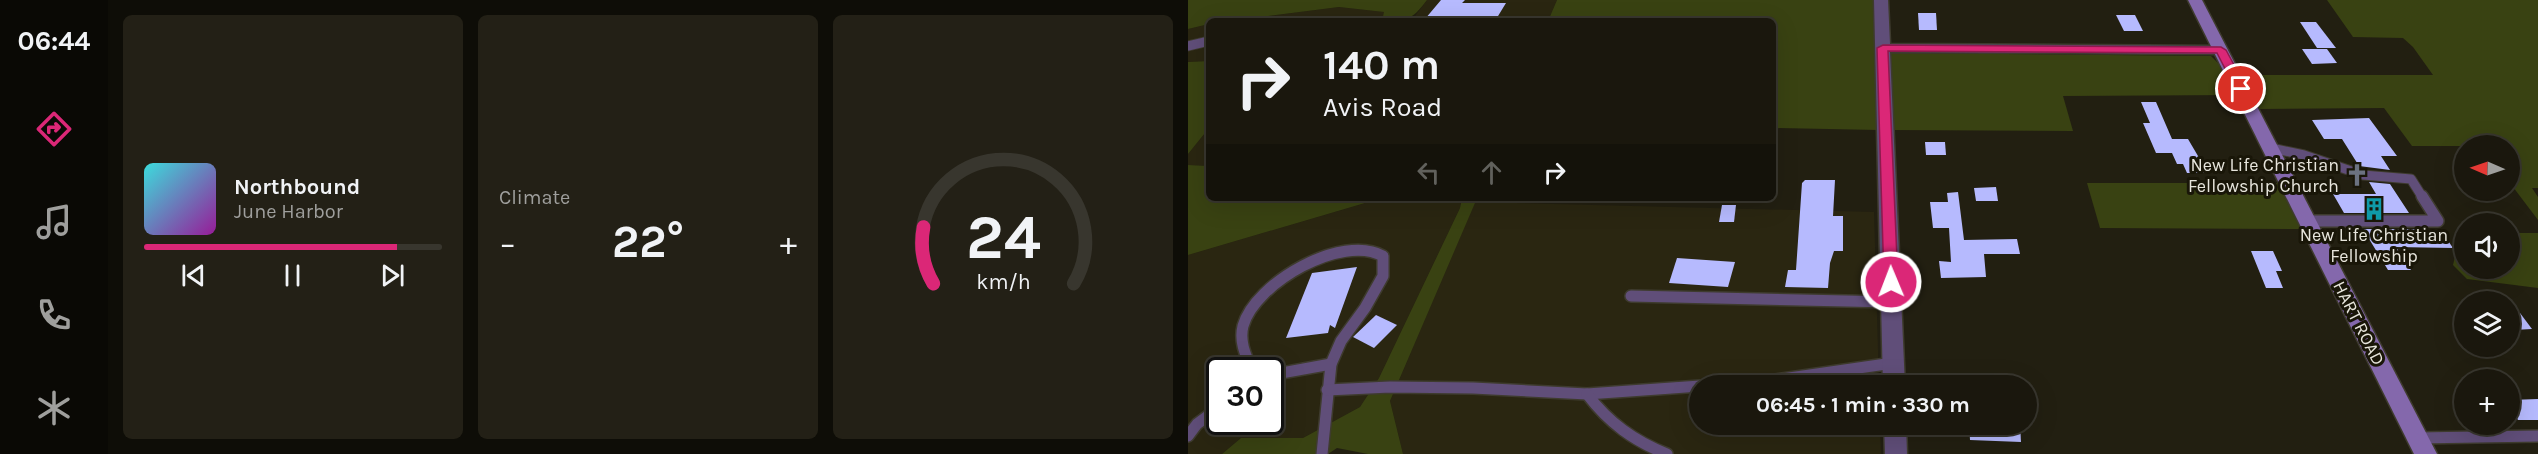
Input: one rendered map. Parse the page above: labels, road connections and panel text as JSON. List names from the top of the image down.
{
  "streets": {
    "street": ["HART ROAD"]
  },
  "places": {
    "church": ["New Life Christian Fellowship Church"],
    "building": ["New Life Christian Fellowship"]
  },
  "north": "left",
  "page": {
    "tabs": "06:44",
    "tile": "Climate",
    "turn": ["140 m", "Avis Road"],
    "map_buttons": "+",
    "song": ["Northbound", "June Harbor"],
    "heat": ["−", "22°", "+"],
    "limit": "30",
    "trip": "06:45 · 1 min · 330 m",
    "gauge": ["24", "km/h"]
  }
}
